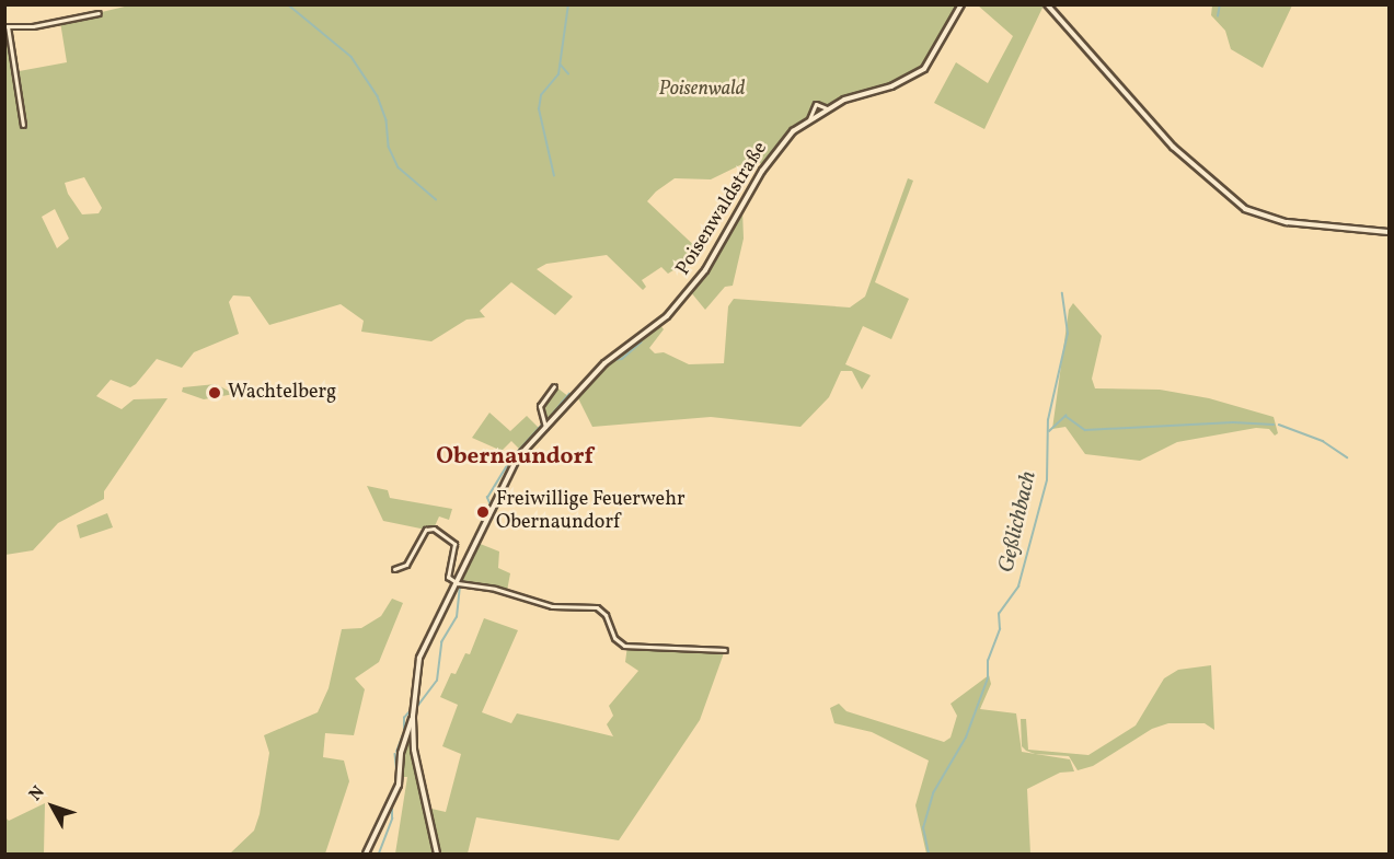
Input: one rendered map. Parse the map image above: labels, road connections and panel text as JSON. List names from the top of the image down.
{
  "streets": {
    "street": ["Poisenwaldstraße"]
  },
  "districts": ["Obernaundorf"],
  "water": ["Geßlichbach"],
  "parks": ["Poisenwald"],
  "places": ["Wachtelberg", "Freiwillige Feuerwehr Obernaundorf"],
  "north": "top left"
}
